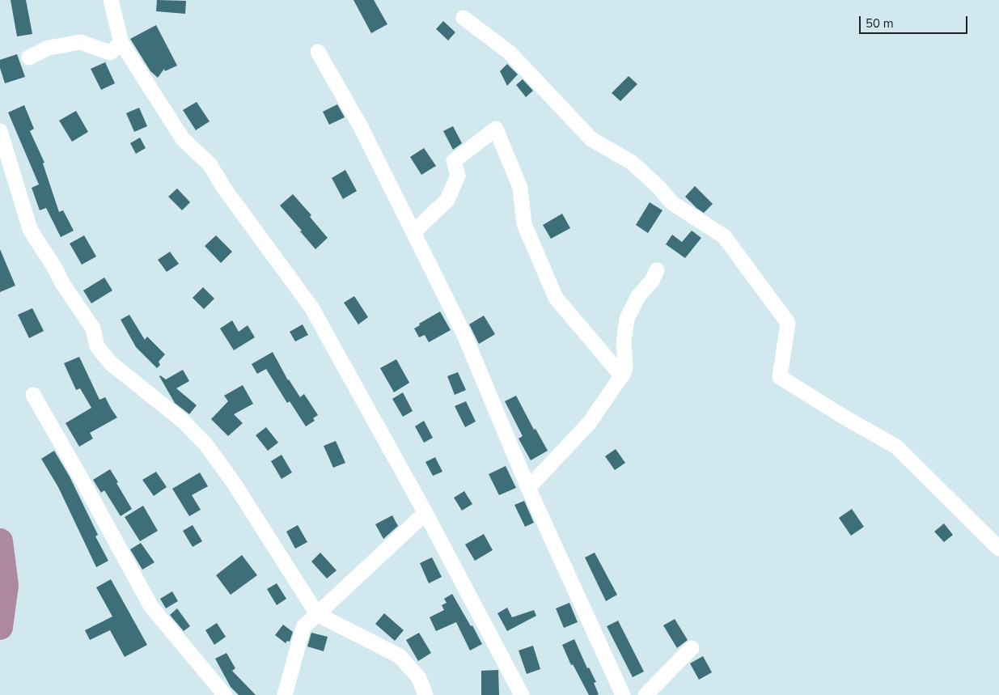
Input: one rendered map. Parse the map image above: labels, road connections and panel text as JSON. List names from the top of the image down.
{
  "scale_bar": "50 m"
}
